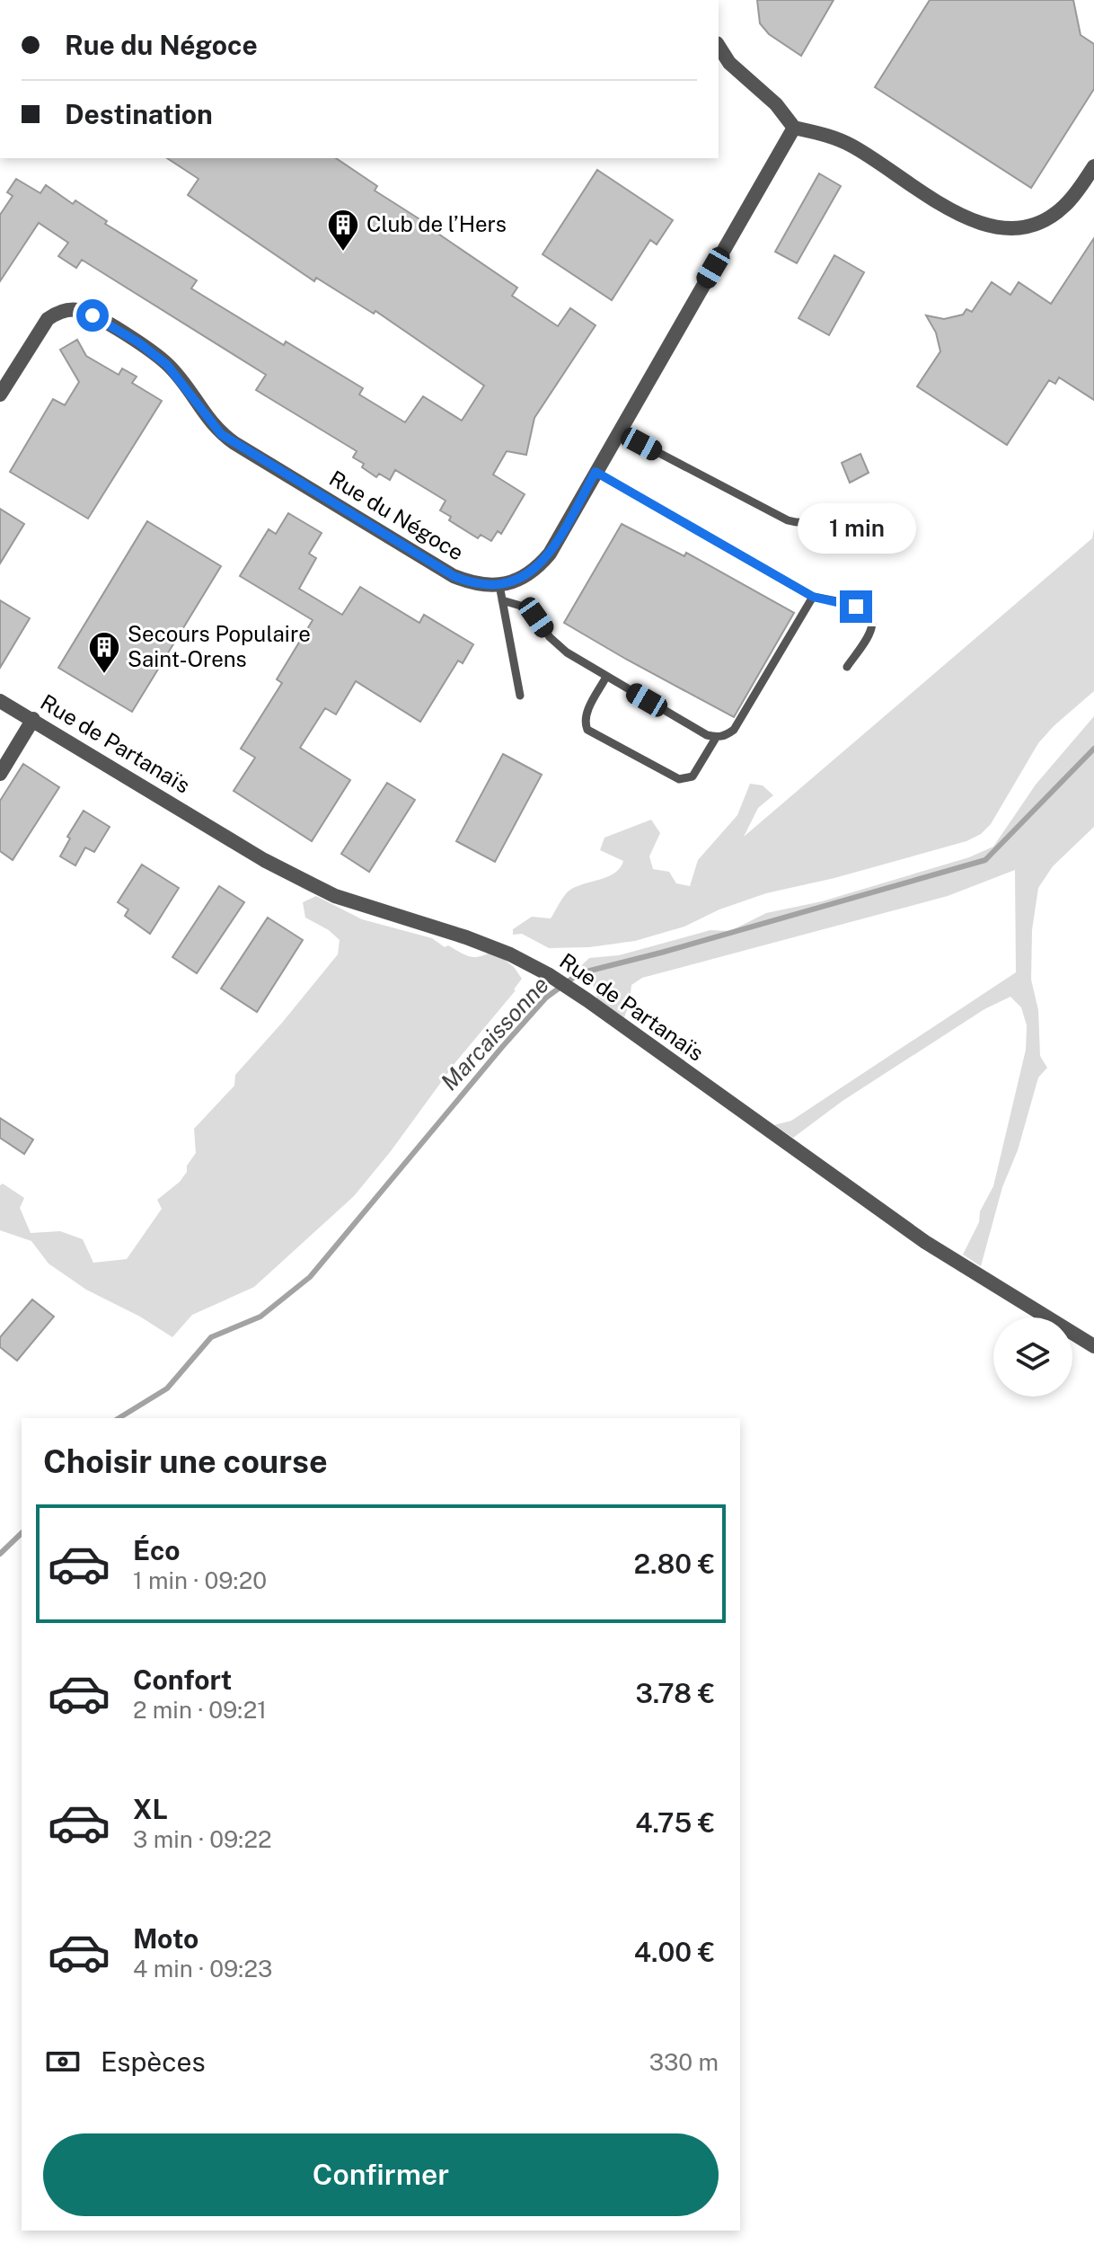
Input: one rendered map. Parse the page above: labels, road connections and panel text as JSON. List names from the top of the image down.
{
  "streets": {
    "street": ["Rue du Négoce", "Rue de Partanaïs"]
  },
  "water": ["Marcaissonne"],
  "places": {
    "building": ["Club de l’Hers", "Secours Populaire Saint-Orens"]
  },
  "page": {
    "banner": ["Rue du Négoce", "Destination"],
    "bubble": "1 min",
    "heading": "Choisir une course",
    "list": [
      {
        "name": "Éco",
        "note": "1 min · 09:20",
        "value": "2.80 €"
      },
      {
        "name": "Confort",
        "note": "2 min · 09:21",
        "value": "3.78 €"
      },
      {
        "name": "XL",
        "note": "3 min · 09:22",
        "value": "4.75 €"
      },
      {
        "name": "Moto",
        "note": "4 min · 09:23",
        "value": "4.00 €"
      }
    ],
    "pay": ["Espèces", "330 m"],
    "buttons": "Confirmer"
  }
}
